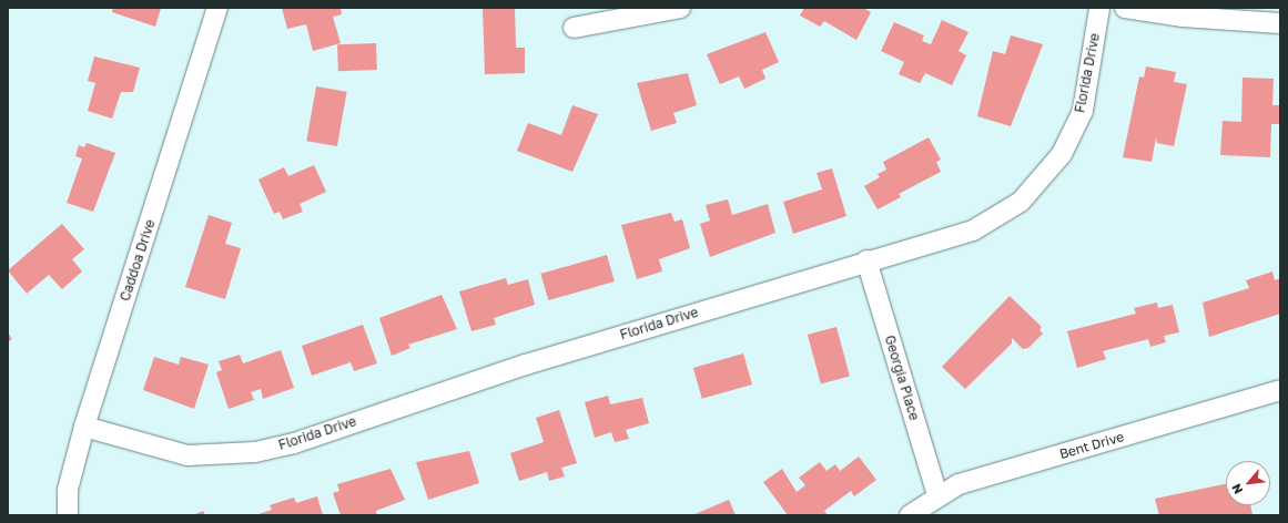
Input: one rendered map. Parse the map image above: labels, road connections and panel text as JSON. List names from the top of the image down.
{
  "streets": {
    "street": [
      "Florida Drive",
      "Caddoa Drive",
      "Georgia Place",
      "Bent Drive"
    ]
  },
  "crossings": [
    ["Florida Drive", "Caddoa Drive"],
    ["Florida Drive", "Georgia Place"],
    ["Georgia Place", "Bent Drive"]
  ],
  "north": "bottom left"
}
